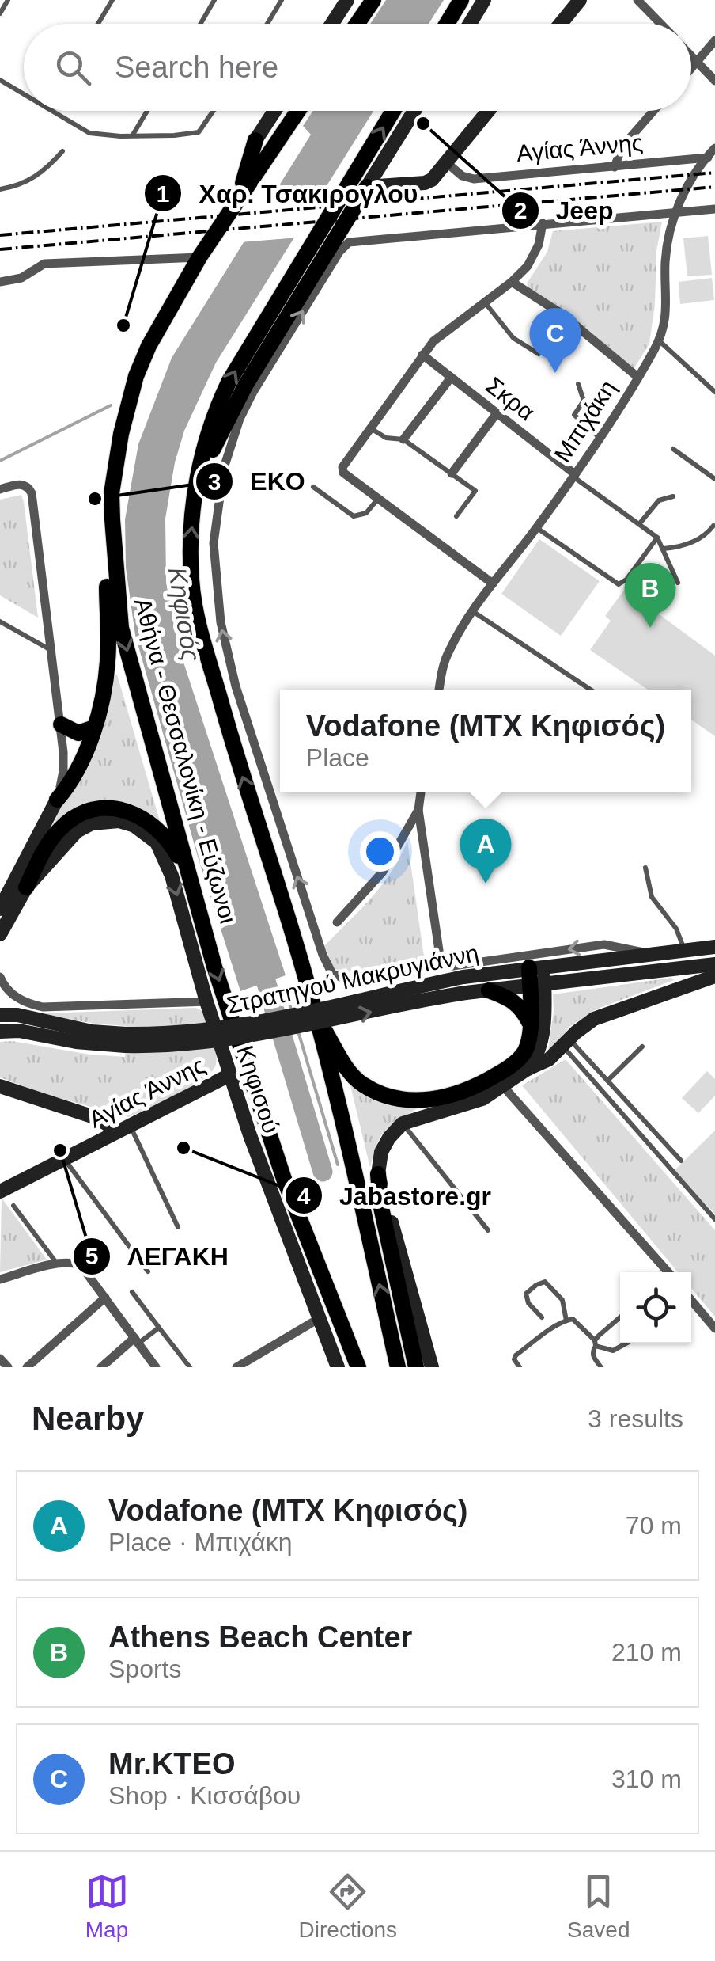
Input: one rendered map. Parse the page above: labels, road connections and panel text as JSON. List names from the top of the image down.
{
  "streets": {
    "highway": ["Αθήνα - Θεσσαλονίκη - Εύζωνοι"],
    "street": [
      "Αγίας Άννης",
      "Σκρα",
      "Μπιχάκη",
      "Στρατηγού Μακρυγιάννη",
      "Κηφισού"
    ]
  },
  "crossings": [
    ["Αγίας Άννης", "Μπιχάκη"],
    ["Αγίας Άννης", "Κηφισού"],
    ["Σκρα", "Μπιχάκη"]
  ],
  "water": ["Κηφισός"],
  "places": [
    "Jeep",
    "Χαρ. Τσακιρογλου",
    "EKO",
    "Jabastore.gr",
    "ΛΕΓΑΚΗ"
  ],
  "page": {
    "search": "Search here",
    "pins": ["C", "B", "A"],
    "popup": ["Vodafone (MTX Κηφισός)", "Place"],
    "heading": ["Nearby", "3 results"],
    "list": [
      {
        "mark": "A",
        "name": "Vodafone (MTX Κηφισός)",
        "note": "Place · Μπιχάκη",
        "value": "70 m"
      },
      {
        "mark": "B",
        "name": "Athens Beach Center",
        "note": "Sports",
        "value": "210 m"
      },
      {
        "mark": "C",
        "name": "Mr.KTEO",
        "note": "Shop · Κισσάβου",
        "value": "310 m"
      }
    ],
    "nav": ["Map", "Directions", "Saved"]
  }
}
